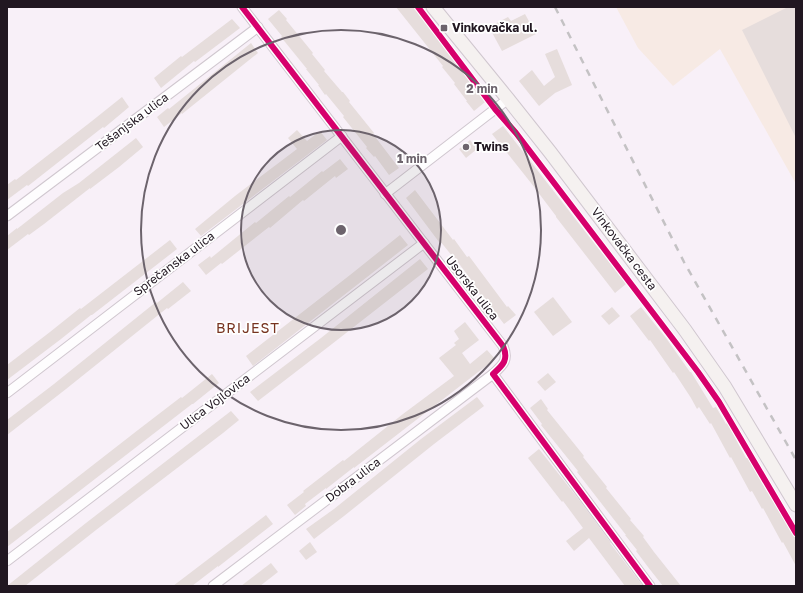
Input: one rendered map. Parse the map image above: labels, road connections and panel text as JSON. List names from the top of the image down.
{
  "streets": {
    "main road": ["Vinkovačka cesta"],
    "street": [
      "Tešanjska ulica",
      "Sprečanska ulica",
      "Usorska ulica",
      "Ulica Vojlovica",
      "Dobra ulica"
    ]
  },
  "crossings": [
    ["Tešanjska ulica", "Usorska ulica"],
    ["Sprečanska ulica", "Usorska ulica"],
    ["Usorska ulica", "Ulica Vojlovica"],
    ["Usorska ulica", "Dobra ulica"]
  ],
  "districts": ["BRIJEST"],
  "places": {
    "transit": ["Vinkovačka ul."],
    "other": ["Twins"]
  },
  "rings": ["2 min", "1 min"]
}
